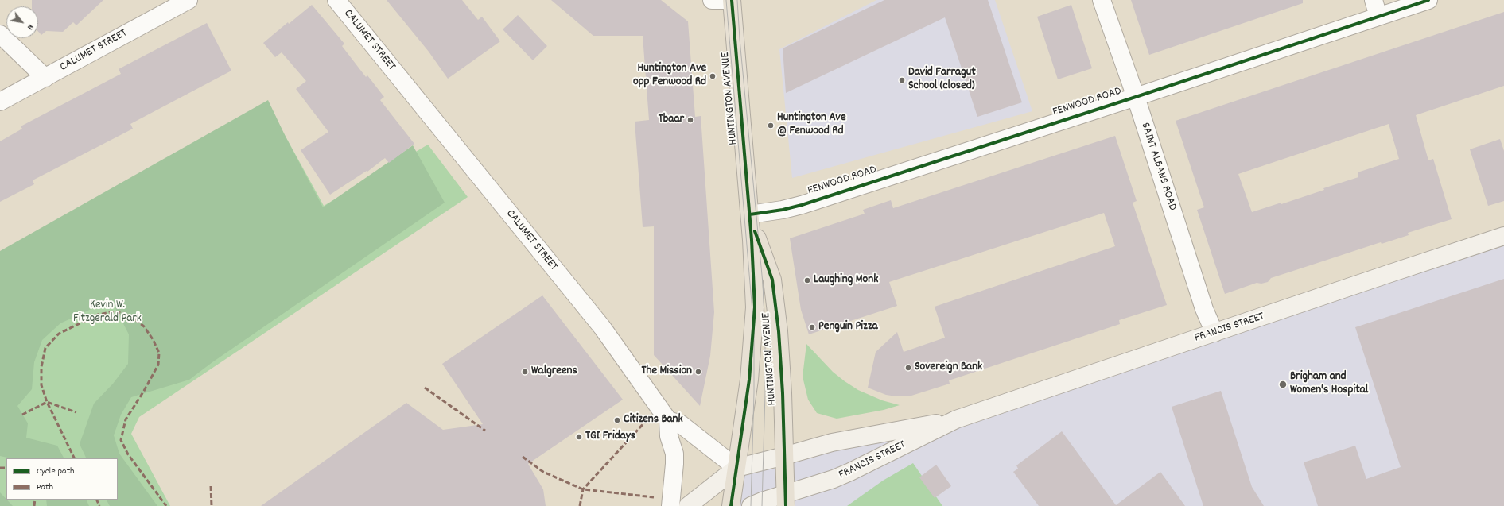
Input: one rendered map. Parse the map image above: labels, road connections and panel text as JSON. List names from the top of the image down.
{
  "streets": {
    "main road": ["HUNTINGTON AVENUE", "FRANCIS STREET"],
    "street": ["CALUMET STREET", "FENWOOD ROAD", "SAINT ALBANS ROAD"]
  },
  "crossings": [
    ["HUNTINGTON AVENUE", "FENWOOD ROAD"],
    ["HUNTINGTON AVENUE", "FRANCIS STREET"],
    ["FENWOOD ROAD", "SAINT ALBANS ROAD"],
    ["SAINT ALBANS ROAD", "FRANCIS STREET"]
  ],
  "parks": ["Kevin W. Fitzgerald Park"],
  "places": [
    "Huntington Ave opp Fenwood Rd",
    "David Farragut School (closed)",
    "Tbaar",
    "Huntington Ave @ Fenwood Rd",
    "Laughing Monk",
    "Penguin Pizza",
    "Sovereign Bank",
    "Walgreens",
    "The Mission",
    "Brigham and Women's Hospital",
    "Citizens Bank",
    "TGI Fridays"
  ],
  "legend": ["Cycle path", "Path"],
  "north": "bottom right"
}
